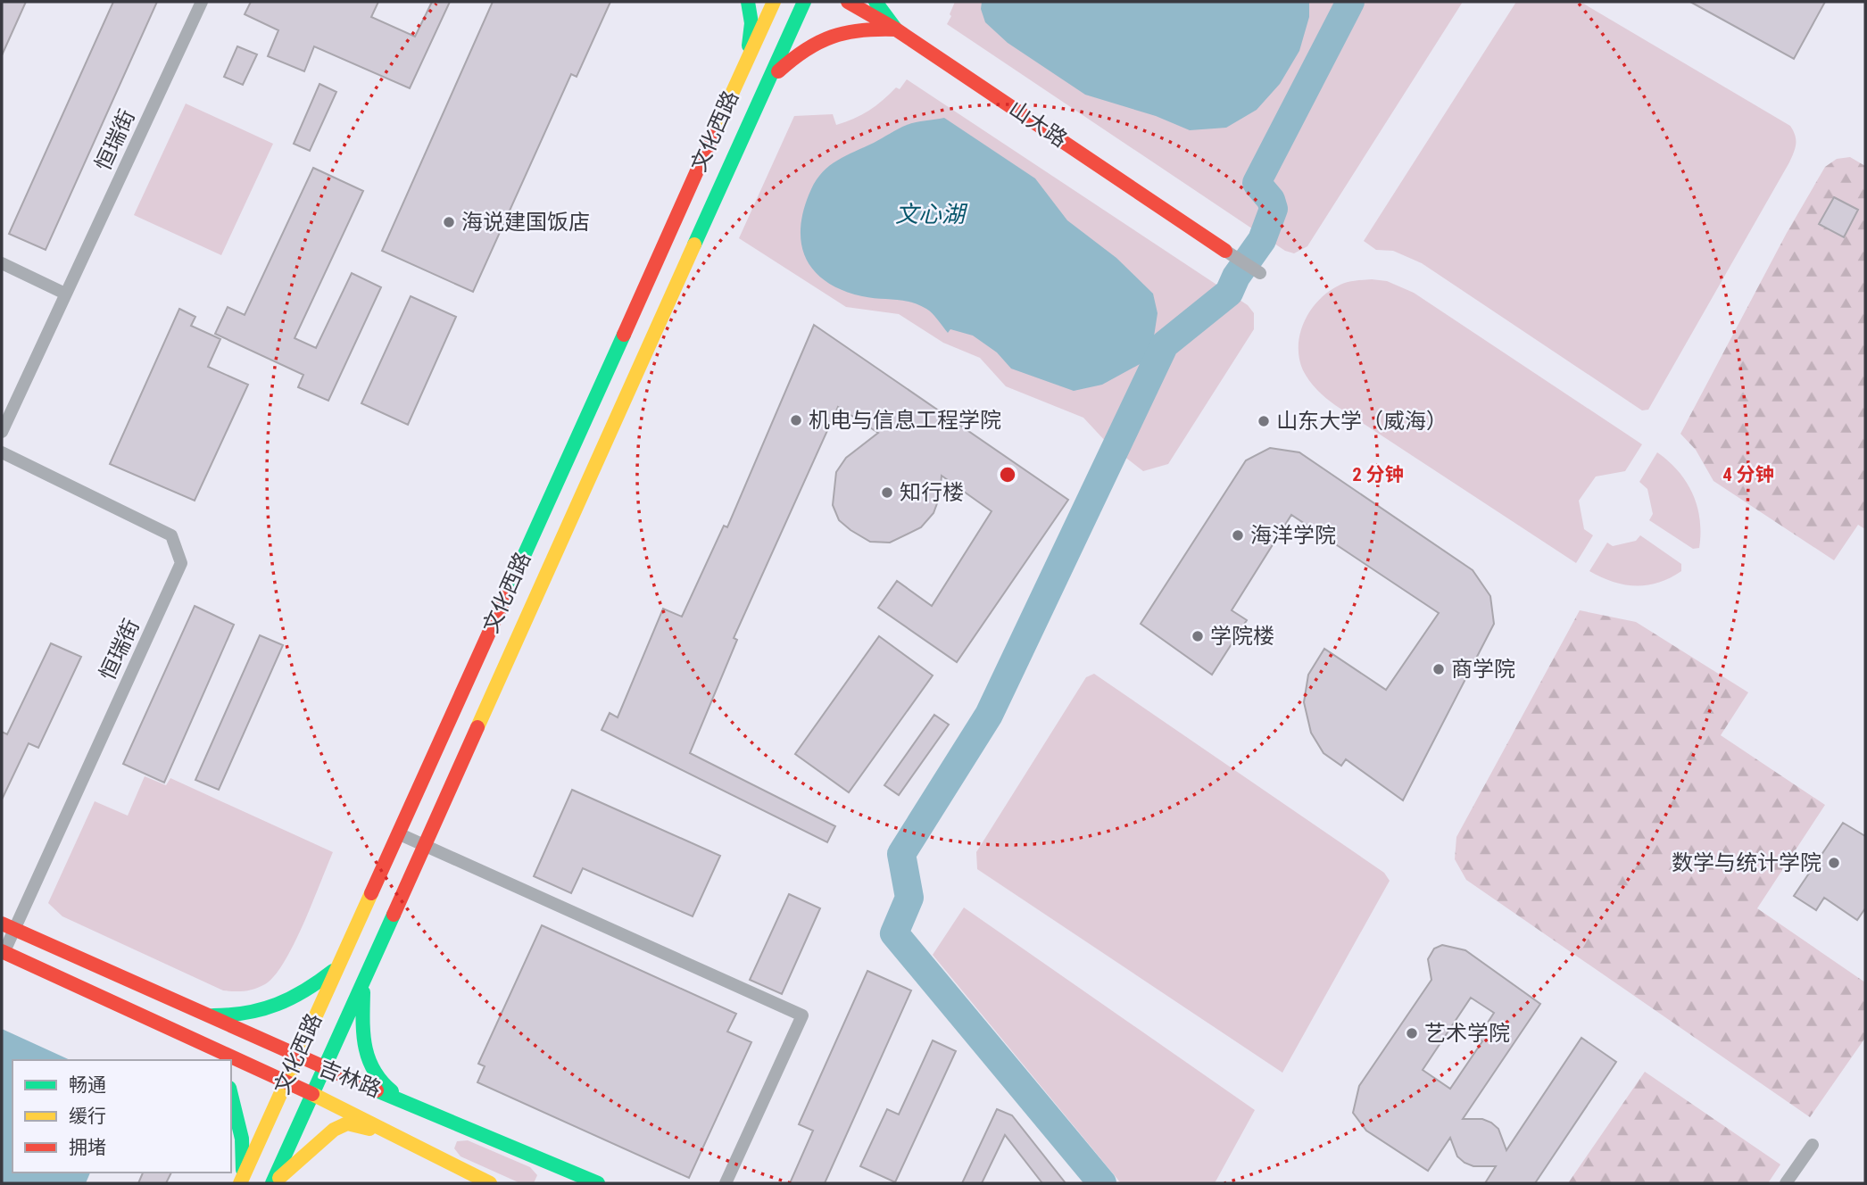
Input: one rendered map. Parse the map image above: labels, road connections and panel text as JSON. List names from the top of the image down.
{
  "streets": {
    "main road": ["山大路", "文化西路", "吉林路"],
    "street": ["恒瑞街"]
  },
  "crossings": [
    ["文化西路", "吉林路"],
    ["恒瑞街", "吉林路"]
  ],
  "water": ["文心湖"],
  "places": [
    "海说建国饭店",
    "机电与信息工程学院",
    "山东大学（威海）",
    "知行楼",
    "海洋学院",
    "学院楼",
    "商学院",
    "数学与统计学院",
    "艺术学院"
  ],
  "legend": ["畅通", "缓行", "拥堵"],
  "rings": ["2 分钟", "4 分钟"]
}
